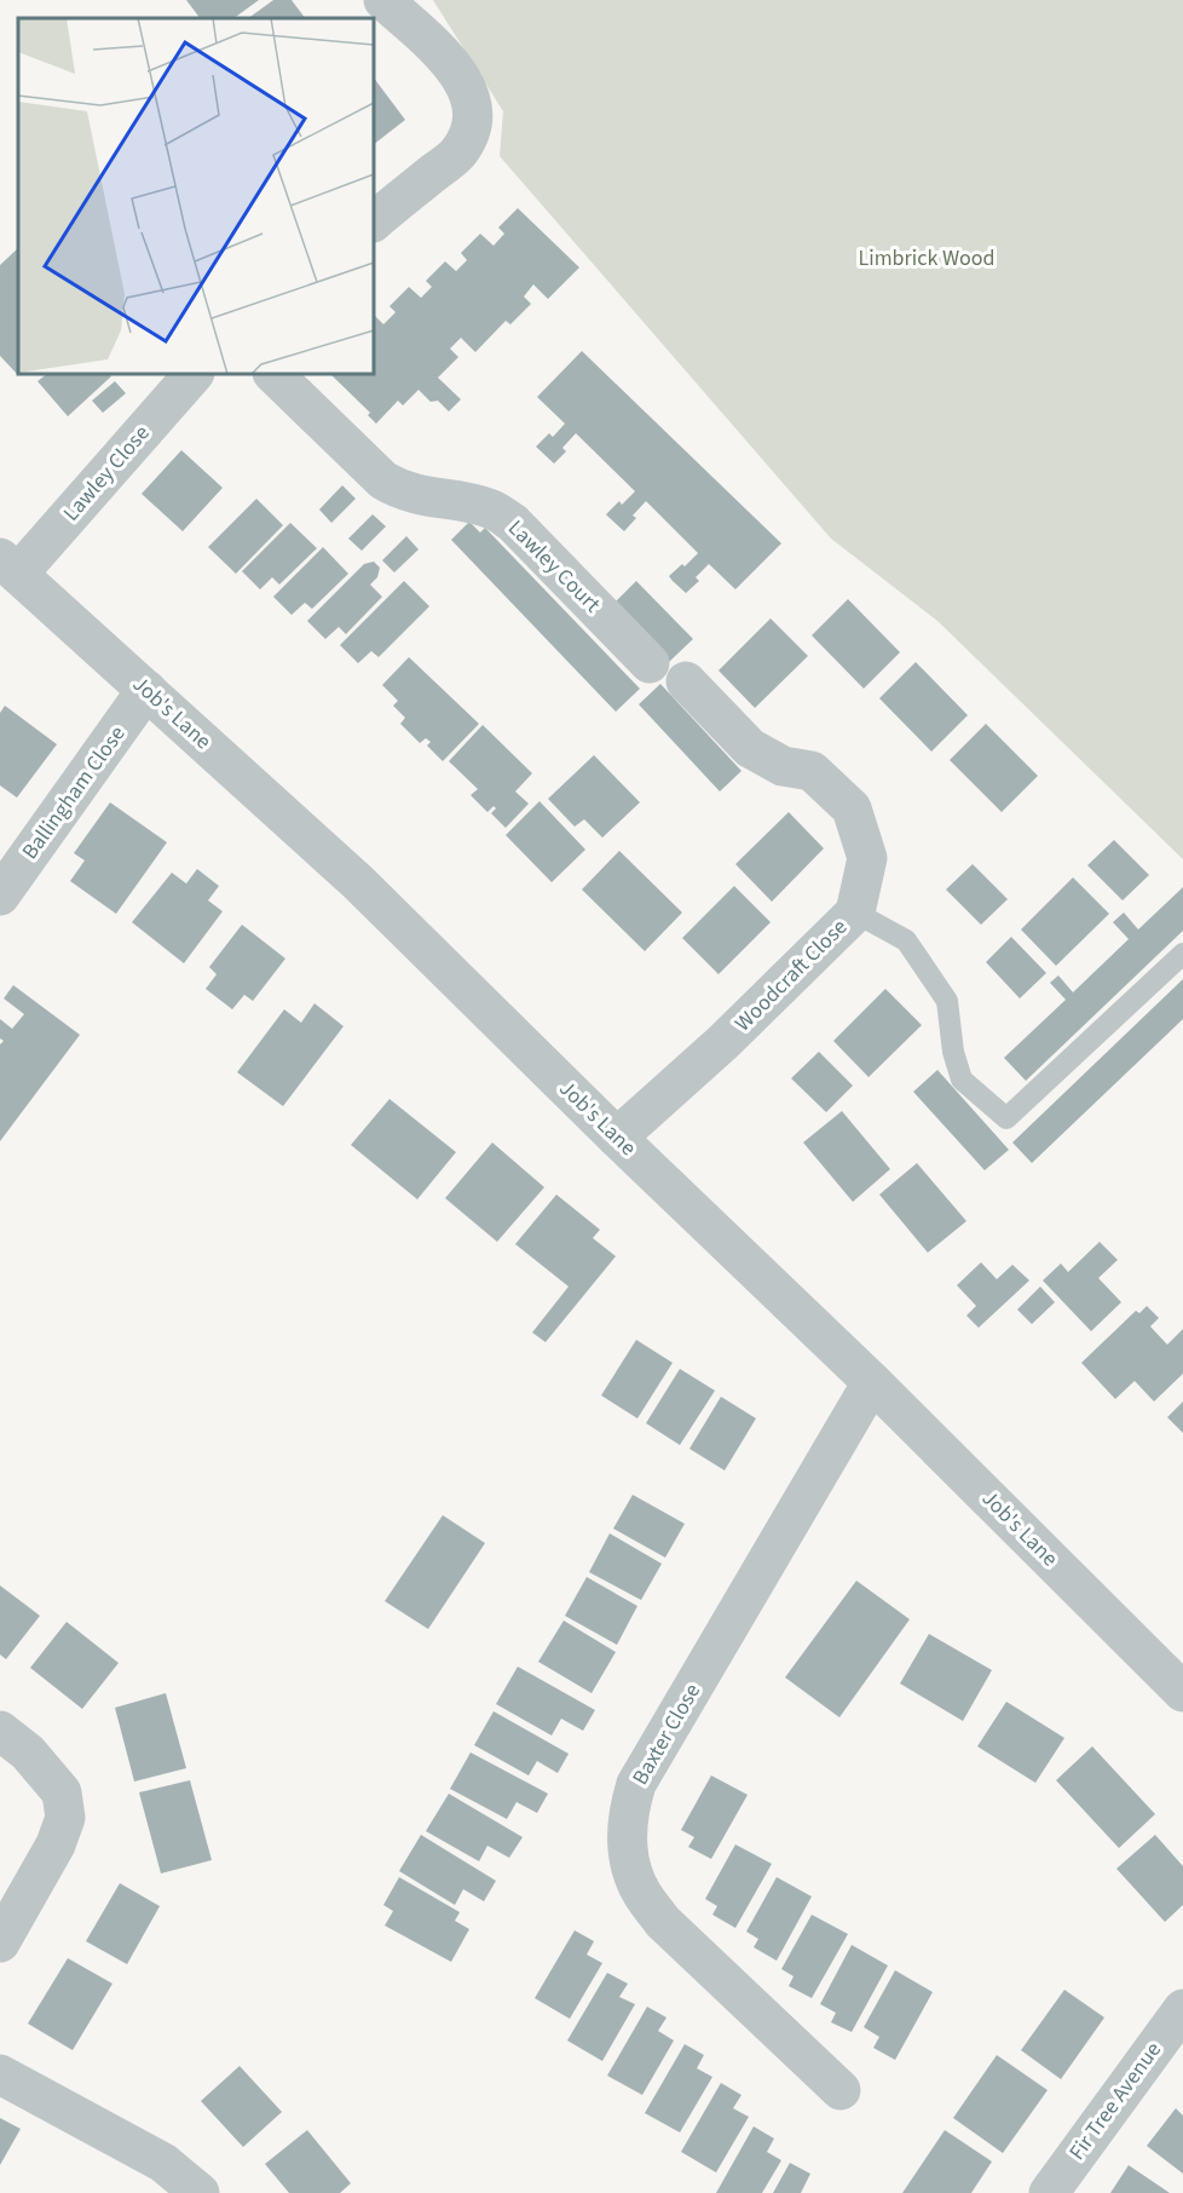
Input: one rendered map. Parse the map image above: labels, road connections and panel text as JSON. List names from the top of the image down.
{
  "streets": {
    "street": [
      "Lawley Close",
      "Lawley Court",
      "Job's Lane",
      "Ballingham Close",
      "Woodcraft Close",
      "Baxter Close",
      "Fir Tree Avenue"
    ]
  },
  "crossings": [
    ["Lawley Close", "Job's Lane"],
    ["Job's Lane", "Ballingham Close"],
    ["Job's Lane", "Woodcraft Close"],
    ["Job's Lane", "Baxter Close"]
  ],
  "parks": ["Limbrick Wood"]
}
